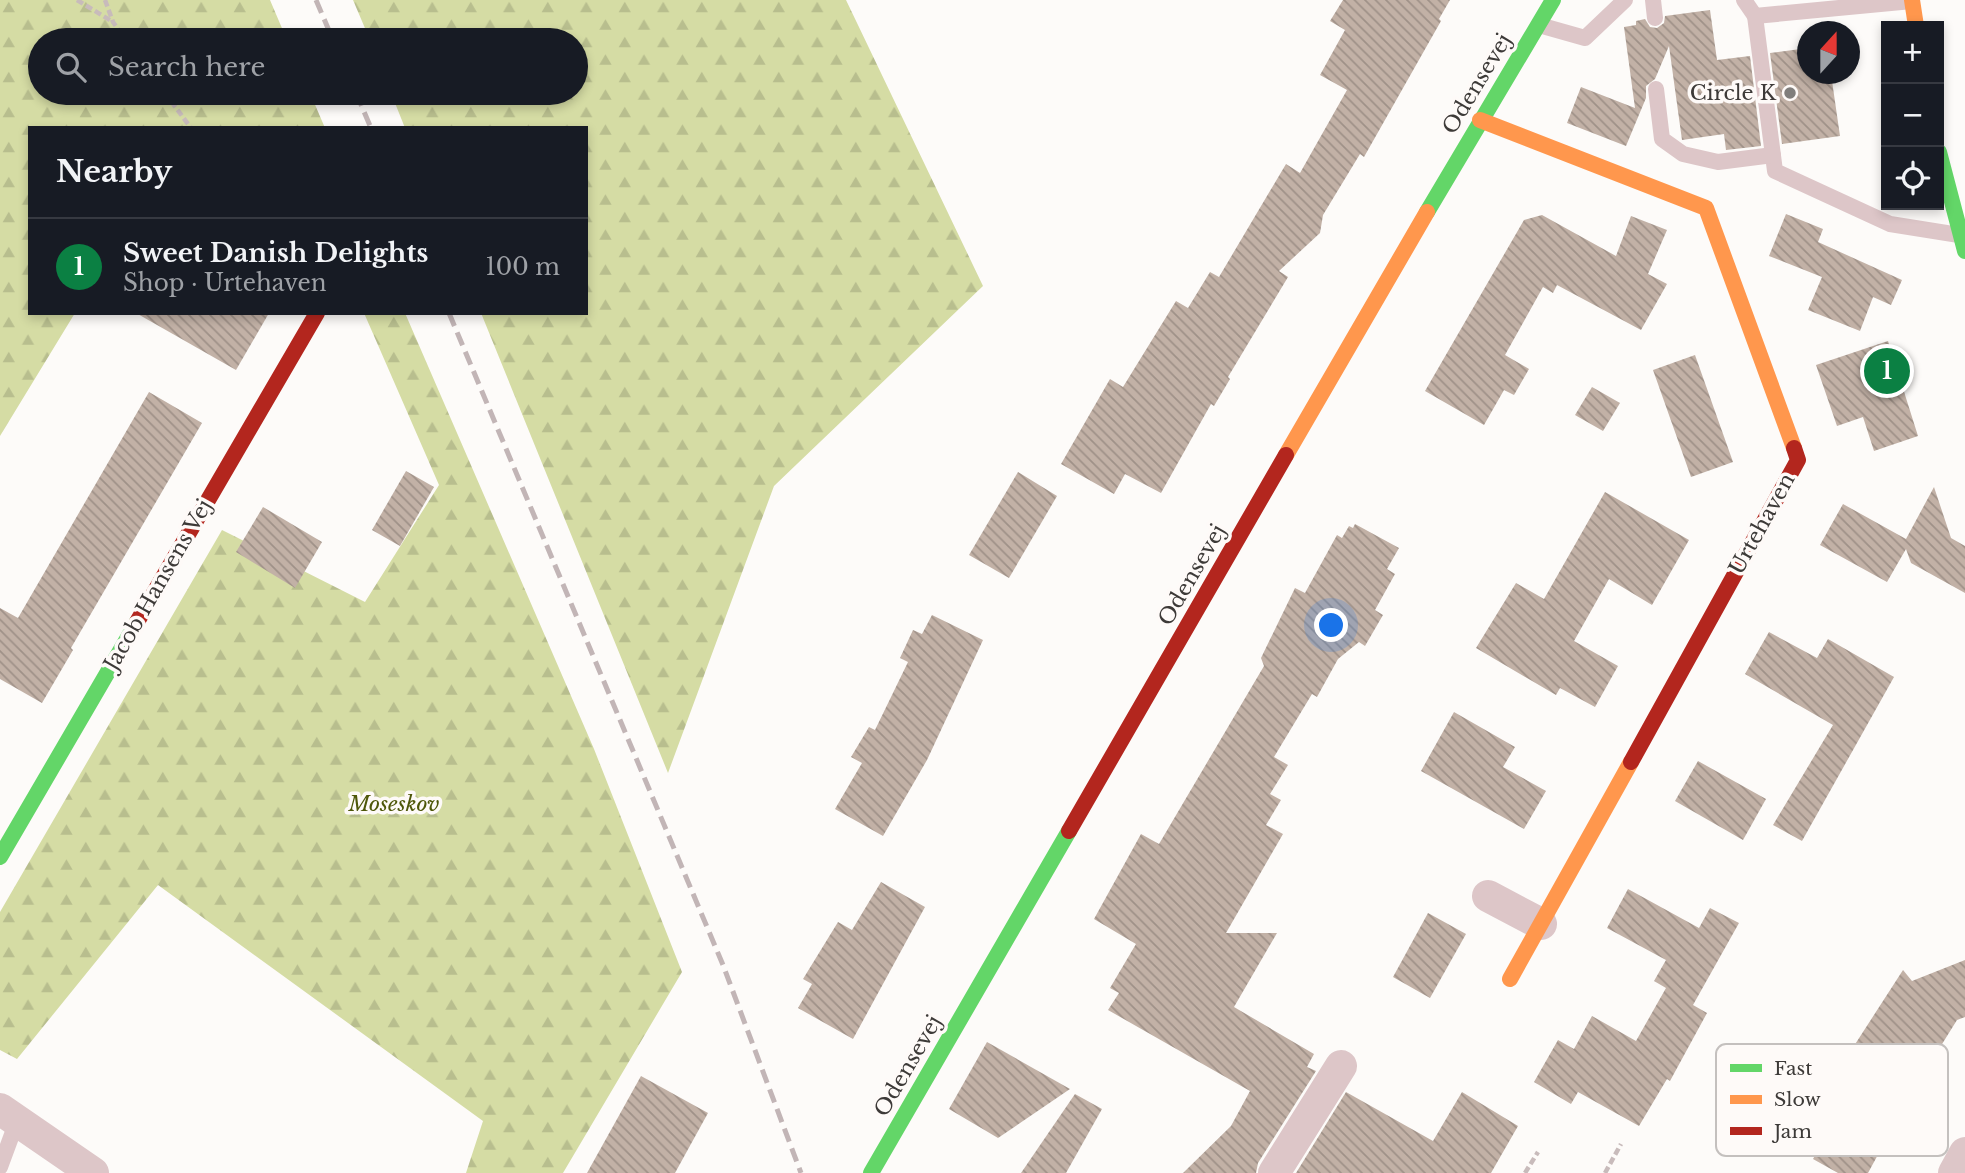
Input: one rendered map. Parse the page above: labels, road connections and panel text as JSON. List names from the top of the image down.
{
  "streets": {
    "street": ["Odensevej", "Urtehaven", "Jacob Hansens Vej"]
  },
  "crossings": [
    ["Odensevej", "Urtehaven"]
  ],
  "parks": ["Moseskov"],
  "places": ["Circle K"],
  "legend": ["Fast", "Slow", "Jam"],
  "north": "top",
  "page": {
    "map_buttons": ["+", "−"],
    "search": "Search here",
    "heading": "Nearby",
    "list": [
      {
        "mark": "1",
        "name": "Sweet Danish Delights",
        "note": "Shop · Urtehaven",
        "value": "100 m"
      }
    ],
    "pins": "1"
  }
}
